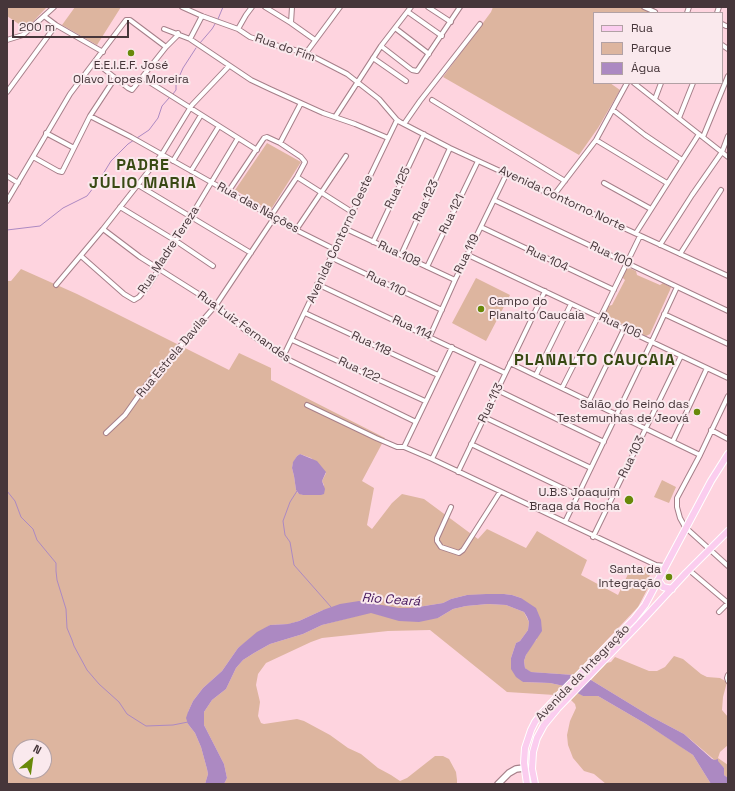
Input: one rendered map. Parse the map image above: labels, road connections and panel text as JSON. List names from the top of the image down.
{
  "streets": {
    "main road": ["Avenida da Integração"],
    "street": [
      "Rua do Fim",
      "Rua 125",
      "Avenida Contorno Norte",
      "Rua 123",
      "Rua das Nações",
      "Rua 121",
      "Avenida Contorno Oeste",
      "Rua Madre Tereza",
      "Rua 108",
      "Rua 119",
      "Rua 100",
      "Rua 104",
      "Rua 110",
      "Rua 106",
      "Rua Luiz Fernandes",
      "Rua 114",
      "Rua 118",
      "Rua Estrela Davila",
      "Rua 122",
      "Rua 113",
      "Rua 103"
    ]
  },
  "crossings": [
    ["Rua do Fim", "Avenida Contorno Norte"],
    ["Rua do Fim", "Avenida Contorno Oeste"],
    ["Rua 125", "Avenida Contorno Norte"],
    ["Rua 125", "Rua 108"],
    ["Avenida Contorno Norte", "Rua 123"],
    ["Avenida Contorno Norte", "Rua 121"],
    ["Avenida Contorno Norte", "Avenida Contorno Oeste"],
    ["Avenida Contorno Norte", "Rua 119"],
    ["Rua 123", "Rua 108"],
    ["Rua das Nações", "Avenida Contorno Oeste"],
    ["Rua das Nações", "Rua Madre Tereza"],
    ["Rua das Nações", "Rua Estrela Davila"],
    ["Rua 121", "Rua 108"],
    ["Avenida Contorno Oeste", "Rua 108"],
    ["Avenida Contorno Oeste", "Rua 110"],
    ["Avenida Contorno Oeste", "Rua Luiz Fernandes"],
    ["Avenida Contorno Oeste", "Rua 114"],
    ["Avenida Contorno Oeste", "Rua 118"],
    ["Avenida Contorno Oeste", "Rua 122"],
    ["Rua Madre Tereza", "Rua Luiz Fernandes"],
    ["Rua 108", "Rua 119"],
    ["Rua 119", "Rua 100"],
    ["Rua 119", "Rua 104"],
    ["Rua 119", "Rua 110"],
    ["Rua 119", "Rua 106"],
    ["Rua 119", "Rua 114"],
    ["Rua 106", "Rua 113"],
    ["Rua 106", "Rua 103"],
    ["Rua Luiz Fernandes", "Rua Estrela Davila"],
    ["Rua 114", "Rua 113"]
  ],
  "districts": ["PADRE JÚLIO MARIA", "PLANALTO CAUCAIA"],
  "water": ["Rio Ceará"],
  "places": [
    "E.E.I.E.F. José Olavo Lopes Moreira",
    "Campo do Planalto Caucaia",
    "Salão do Reino das Testemunhas de Jeová",
    "U.B.S Joaquim Braga da Rocha",
    "Santa da Integração"
  ],
  "legend": ["Rua", "Parque", "Água"],
  "scale_bar": "200 m",
  "north": "top right"
}
